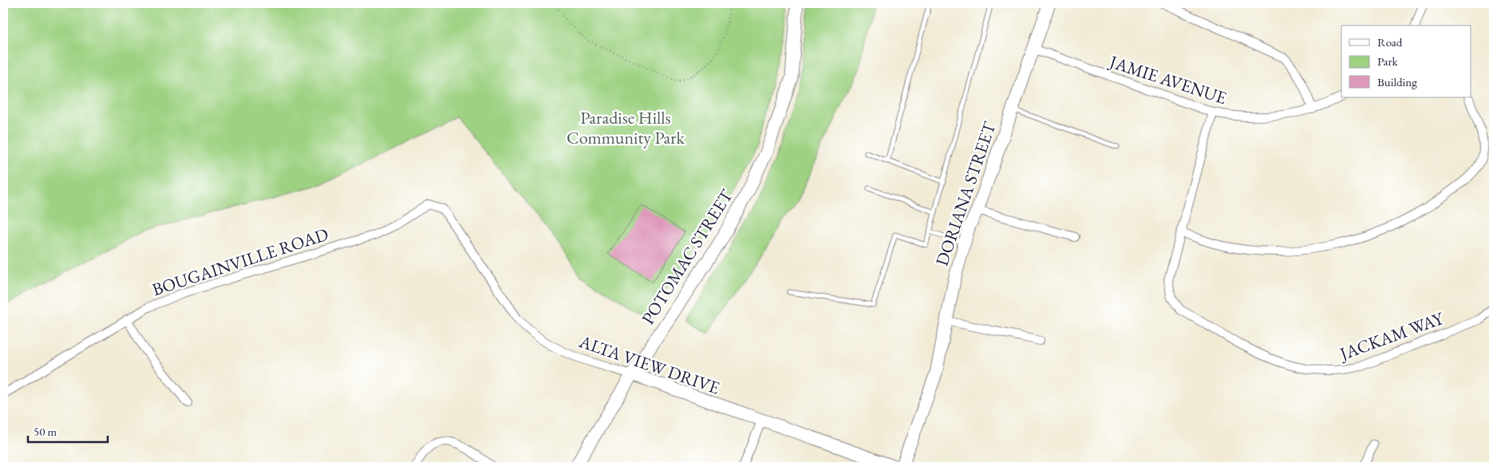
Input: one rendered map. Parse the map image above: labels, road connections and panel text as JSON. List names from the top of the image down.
{
  "streets": {
    "street": [
      "JAMIE AVENUE",
      "DORIANA STREET",
      "POTOMAC STREET",
      "BOUGAINVILLE ROAD",
      "JACKAM WAY",
      "ALTA VIEW DRIVE"
    ]
  },
  "crossings": [
    ["JAMIE AVENUE", "DORIANA STREET"],
    ["POTOMAC STREET", "ALTA VIEW DRIVE"],
    ["BOUGAINVILLE ROAD", "ALTA VIEW DRIVE"]
  ],
  "parks": ["Paradise Hills Community Park"],
  "legend": ["Road", "Park", "Building"],
  "scale_bar": "50 m"
}
